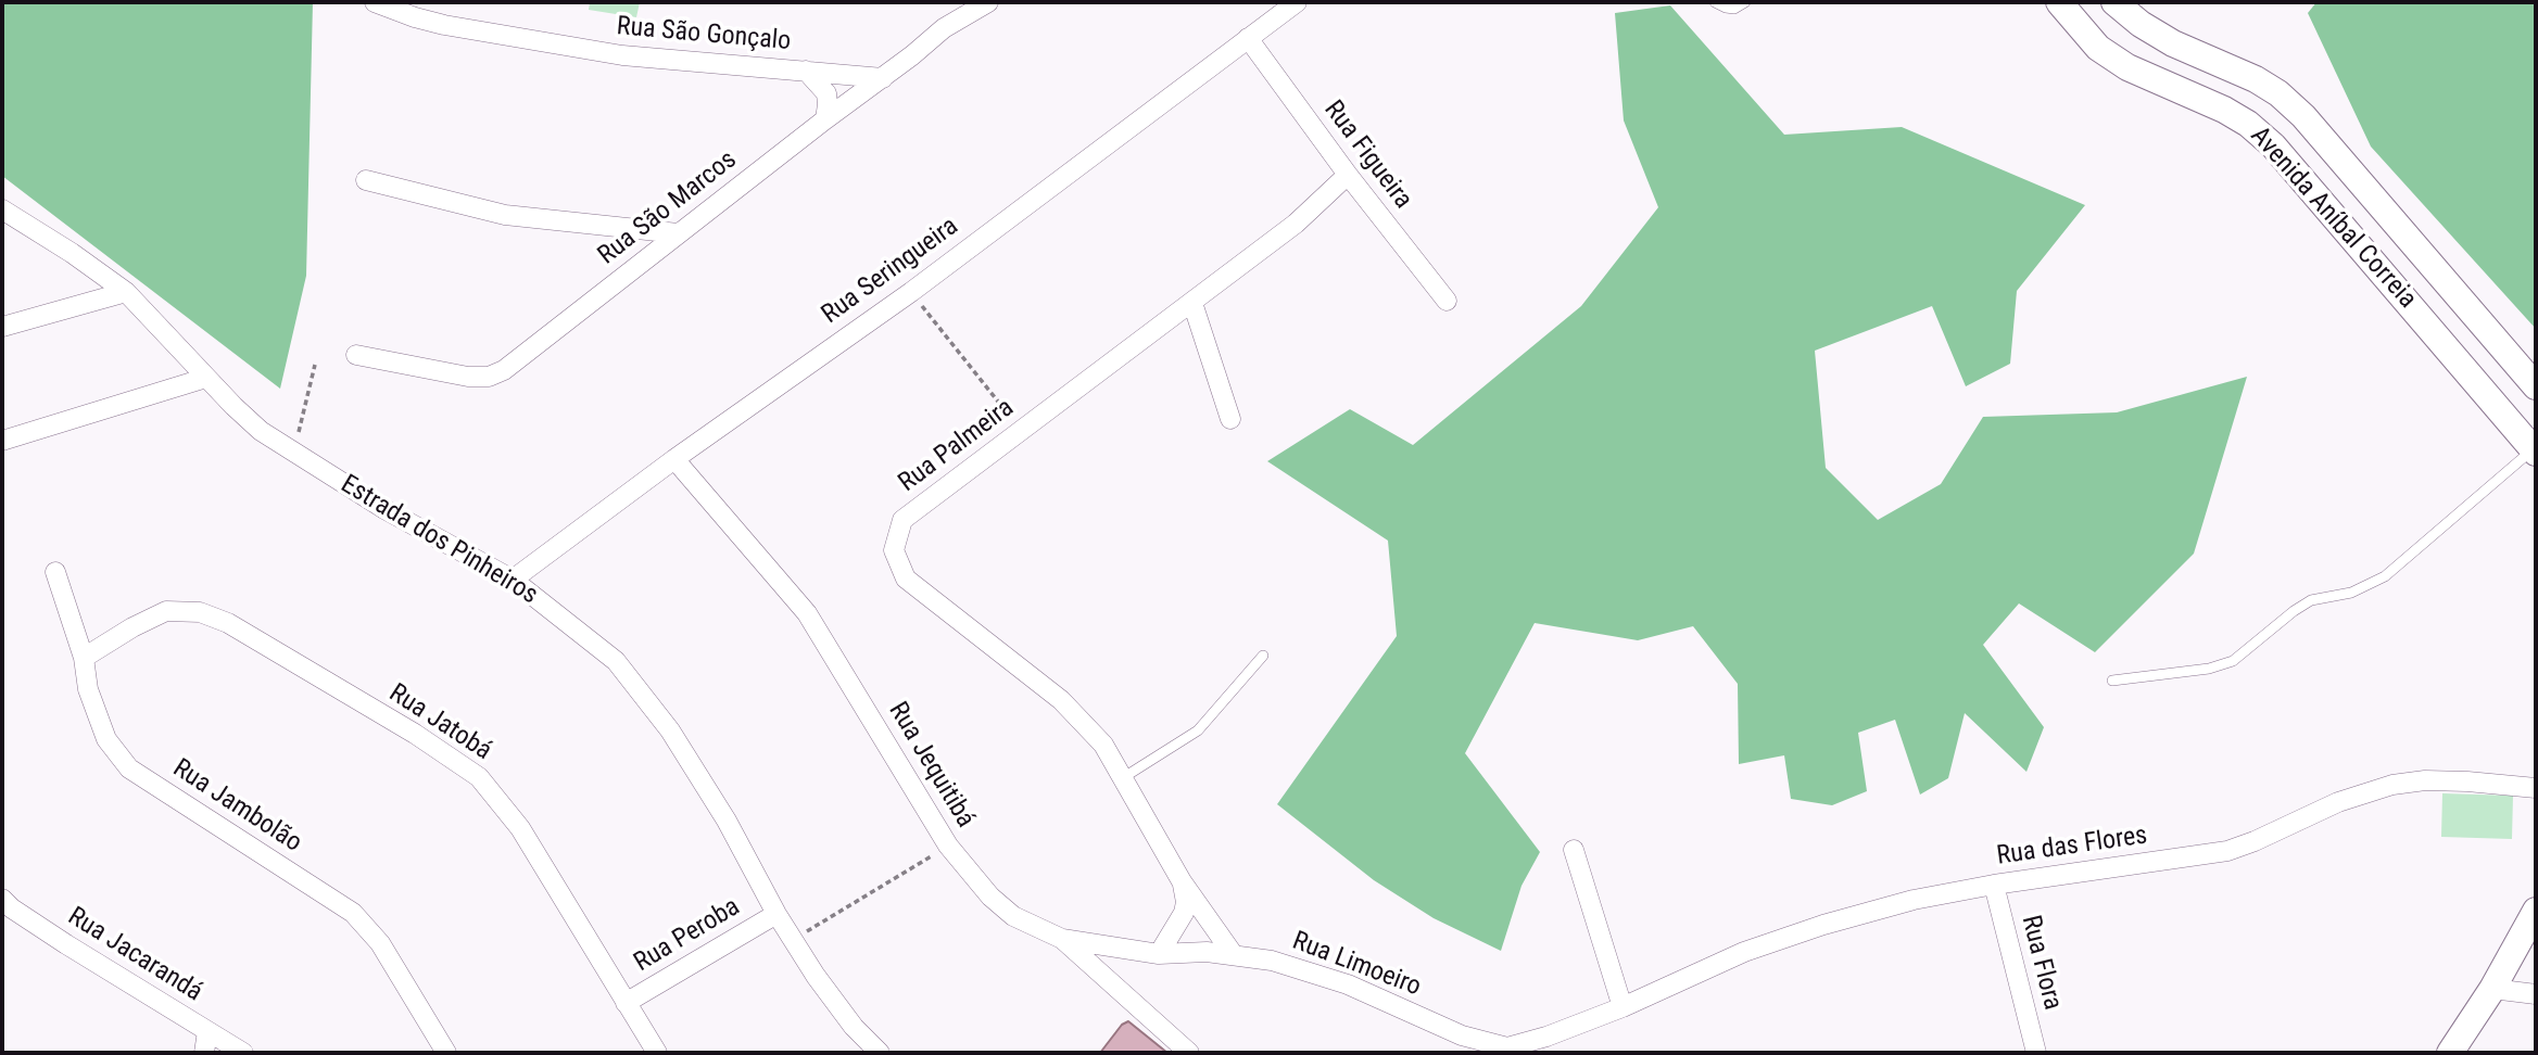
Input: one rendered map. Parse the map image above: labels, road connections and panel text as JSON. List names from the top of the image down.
{
  "streets": {
    "main road": ["Avenida Aníbal Correia"],
    "street": [
      "Rua São Gonçalo",
      "Rua Figueira",
      "Rua São Marcos",
      "Rua Seringueira",
      "Rua Palmeira",
      "Estrada dos Pinheiros",
      "Rua Jatobá",
      "Rua Jequitibá",
      "Rua Jambolão",
      "Rua das Flores",
      "Rua Peroba",
      "Rua Jacarandá",
      "Rua Flora",
      "Rua Limoeiro"
    ]
  },
  "crossings": [
    ["Rua São Gonçalo", "Rua São Marcos"],
    ["Rua Figueira", "Rua Seringueira"],
    ["Rua Figueira", "Rua Palmeira"],
    ["Rua Seringueira", "Estrada dos Pinheiros"],
    ["Rua Seringueira", "Rua Jequitibá"],
    ["Rua Palmeira", "Rua Limoeiro"],
    ["Estrada dos Pinheiros", "Rua Peroba"],
    ["Rua Jatobá", "Rua Jambolão"],
    ["Rua Jatobá", "Rua Peroba"],
    ["Rua Jequitibá", "Rua Limoeiro"],
    ["Rua das Flores", "Rua Flora"],
    ["Rua das Flores", "Rua Limoeiro"]
  ]
}
